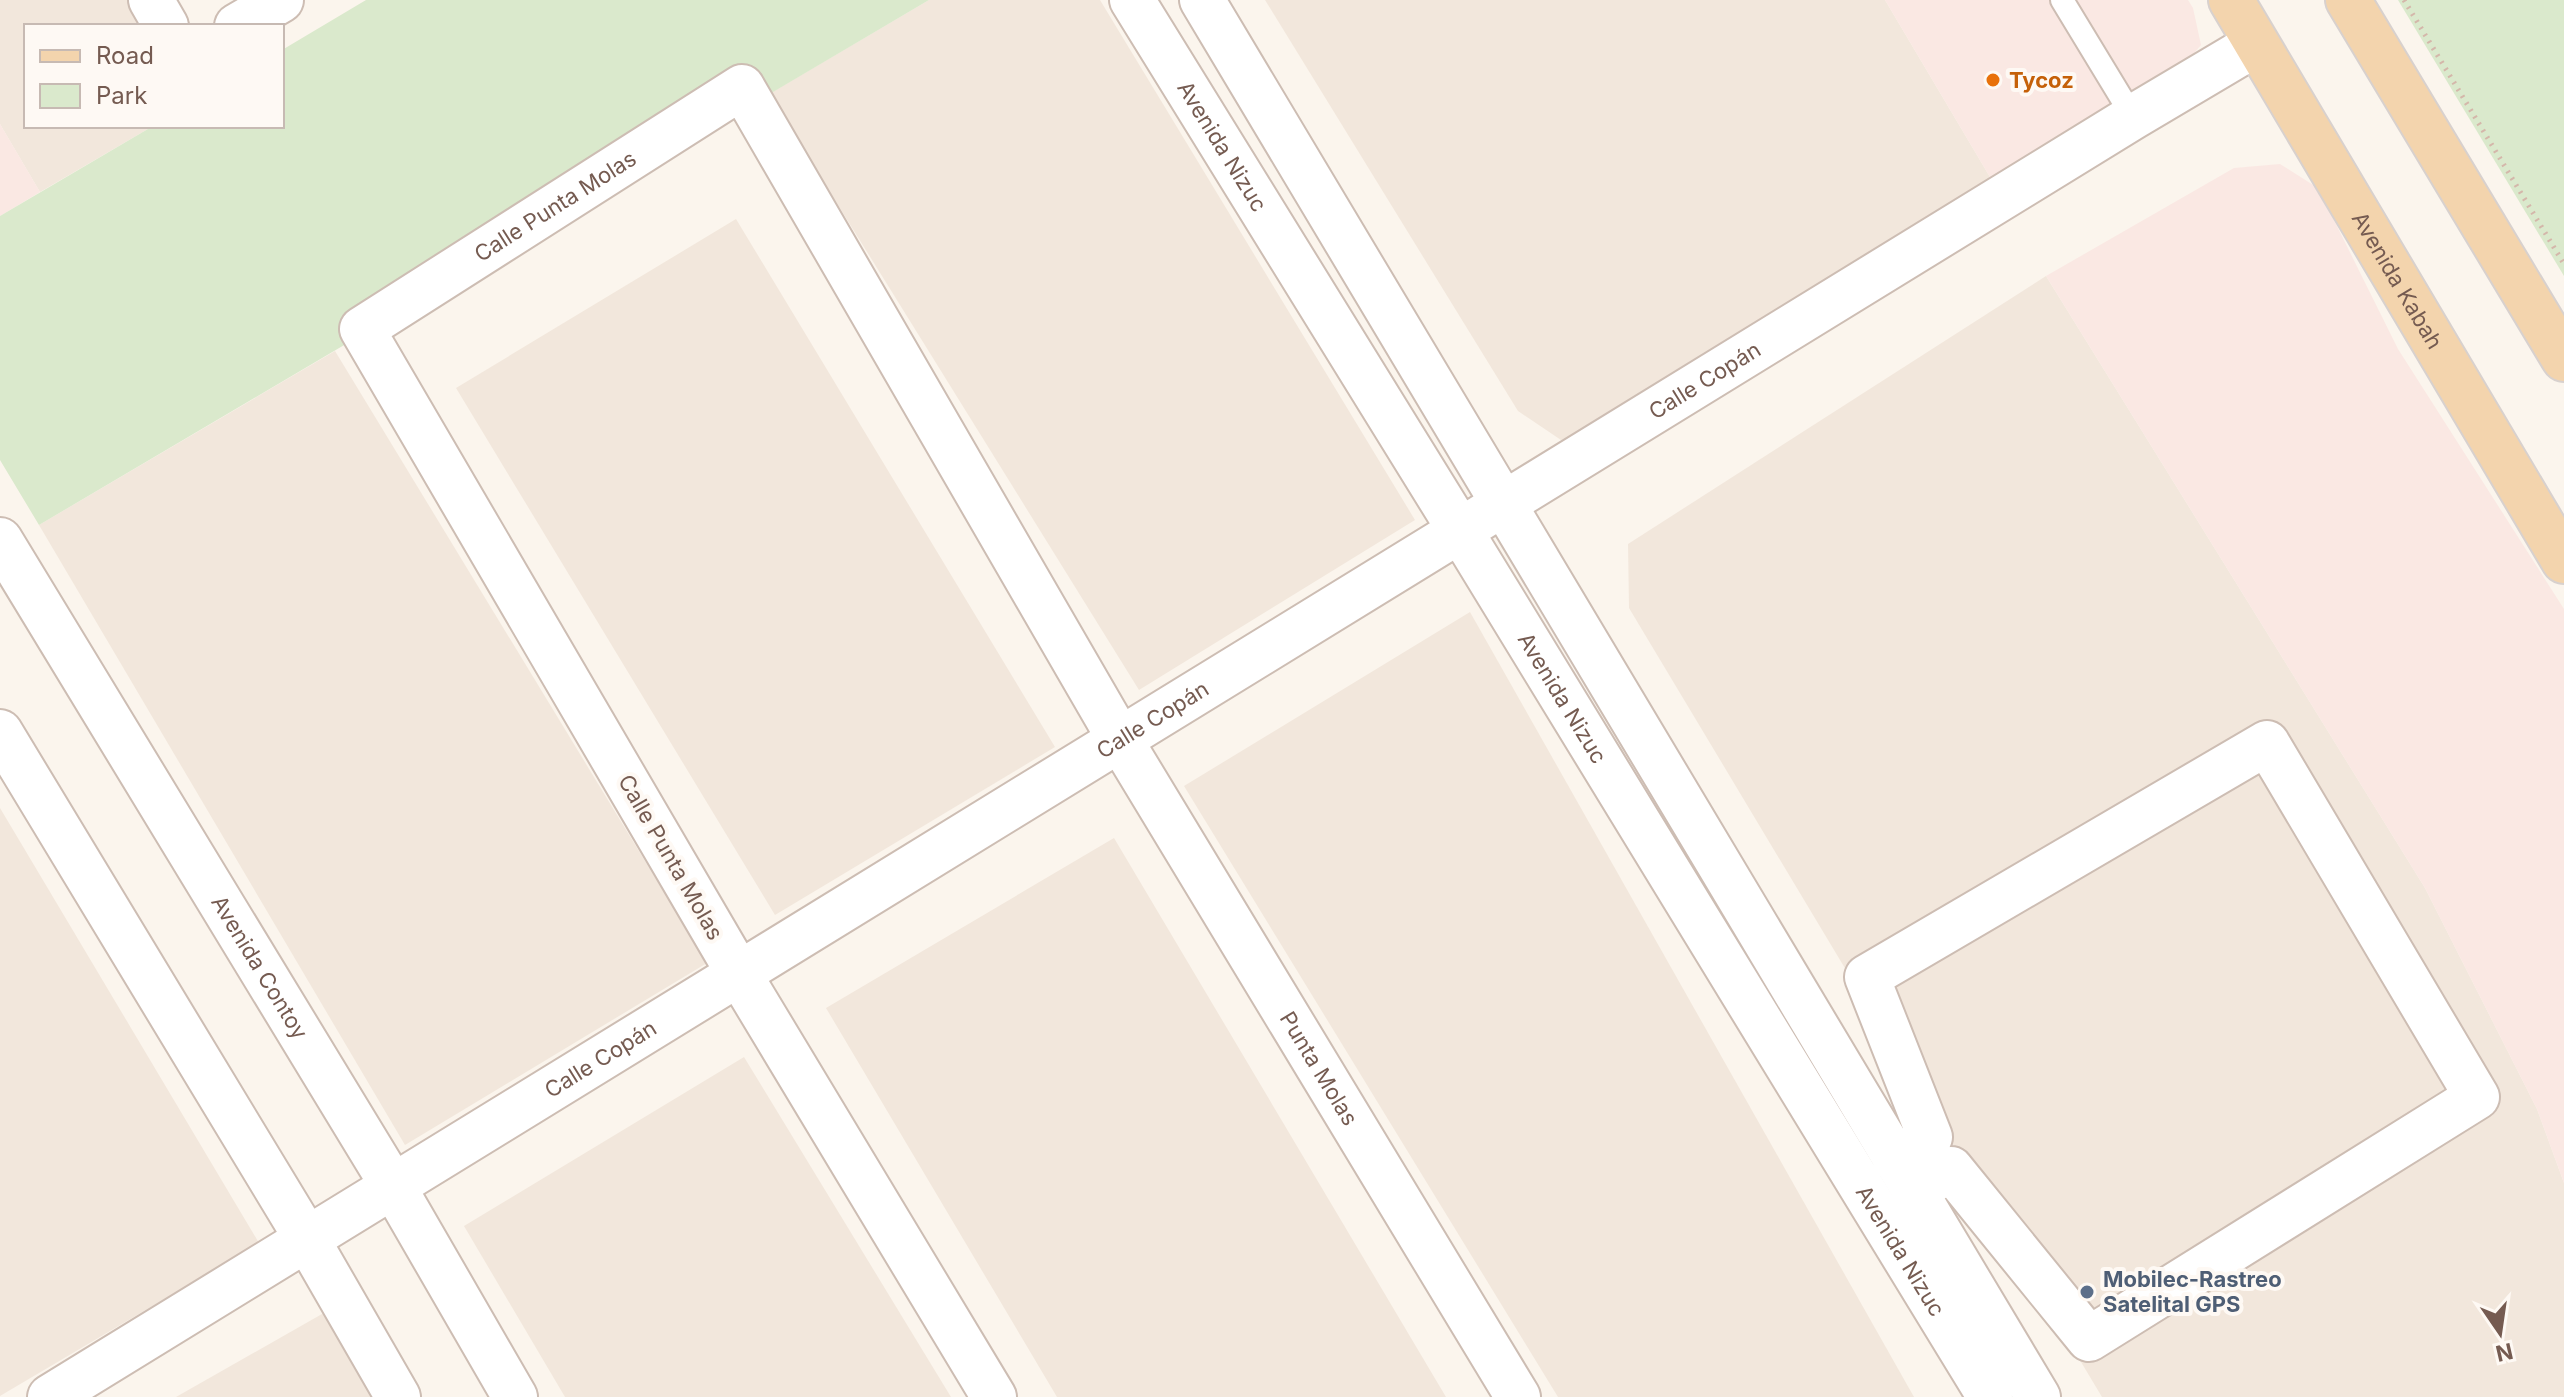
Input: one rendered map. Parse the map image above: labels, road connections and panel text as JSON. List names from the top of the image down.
{
  "streets": {
    "main road": ["Avenida Kabah"],
    "street": [
      "Avenida Nizuc",
      "Calle Punta Molas",
      "Calle Copán",
      "Avenida Contoy",
      "Punta Molas"
    ]
  },
  "crossings": [
    ["Avenida Nizuc", "Calle Copán"],
    ["Calle Punta Molas", "Calle Copán"],
    ["Calle Punta Molas", "Punta Molas"],
    ["Avenida Kabah", "Calle Copán"],
    ["Calle Copán", "Avenida Contoy"],
    ["Calle Copán", "Punta Molas"]
  ],
  "places": ["Tycoz", "Mobilec-Rastreo Satelital GPS"],
  "legend": ["Road", "Park"],
  "north": "bottom"
}
